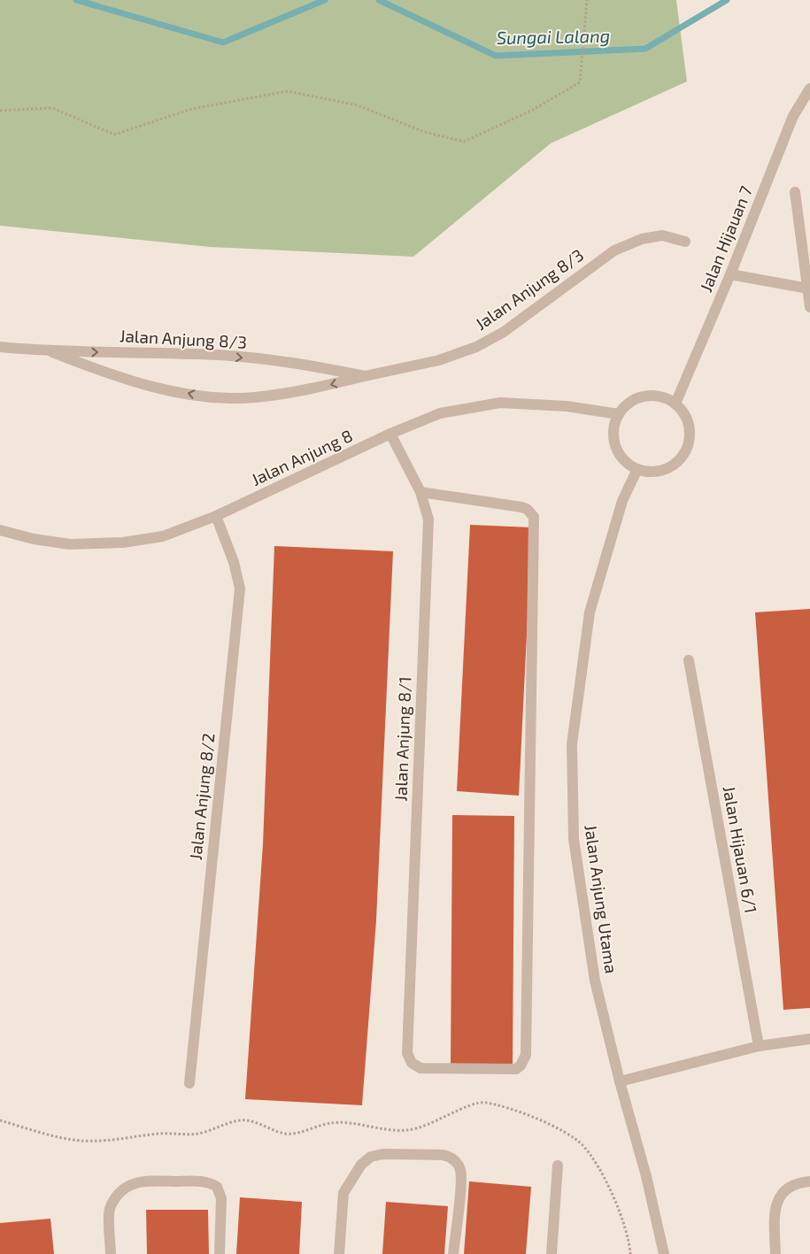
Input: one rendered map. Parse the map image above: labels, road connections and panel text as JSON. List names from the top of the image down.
{
  "streets": {
    "street": [
      "Jalan Hijauan 7",
      "Jalan Anjung 8/3",
      "Jalan Anjung 8",
      "Jalan Anjung 8/1",
      "Jalan Anjung 8/2",
      "Jalan Hijauan 6/1",
      "Jalan Anjung Utama"
    ]
  },
  "crossings": [
    ["Jalan Hijauan 7", "Jalan Anjung 8"],
    ["Jalan Hijauan 7", "Jalan Anjung Utama"],
    ["Jalan Anjung 8", "Jalan Anjung 8/1"],
    ["Jalan Anjung 8", "Jalan Anjung 8/2"],
    ["Jalan Anjung 8", "Jalan Anjung Utama"]
  ],
  "water": ["Sungai Lalang"]
}
